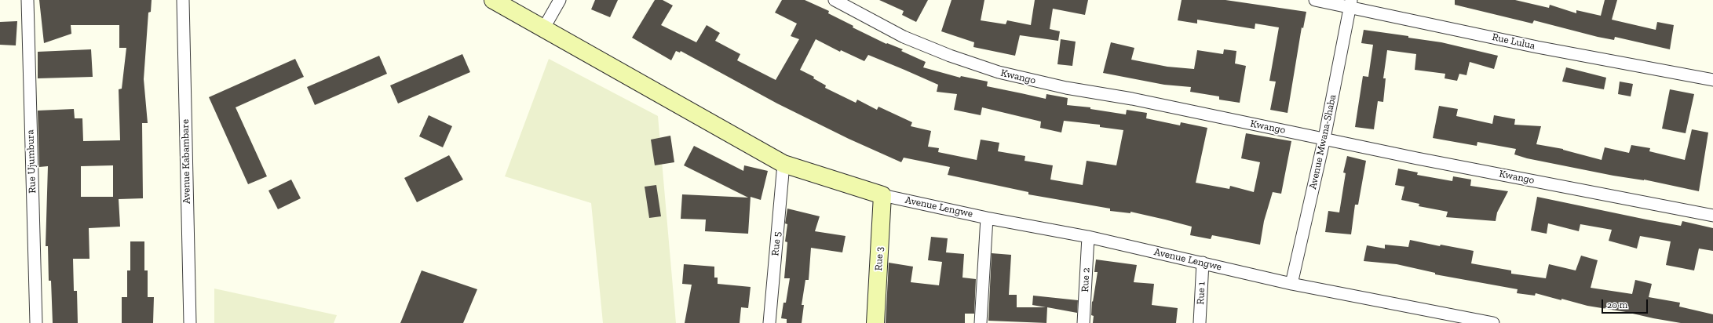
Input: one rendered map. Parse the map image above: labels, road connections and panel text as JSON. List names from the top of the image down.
{
  "streets": {
    "street": [
      "Rue Lulua",
      "Kwango",
      "Avenue Mwana-Shaba",
      "Rue Ujumbura",
      "Avenue Kabambare",
      "Avenue Lengwe",
      "Rue 5",
      "Rue 3",
      "Rue 2",
      "Rue 1"
    ]
  },
  "crossings": [
    ["Rue Lulua", "Avenue Mwana-Shaba"],
    ["Kwango", "Avenue Mwana-Shaba"],
    ["Avenue Mwana-Shaba", "Avenue Lengwe"],
    ["Avenue Lengwe", "Rue 3"],
    ["Avenue Lengwe", "Rue 2"],
    ["Avenue Lengwe", "Rue 1"]
  ],
  "scale_bar": "20 m"
}
